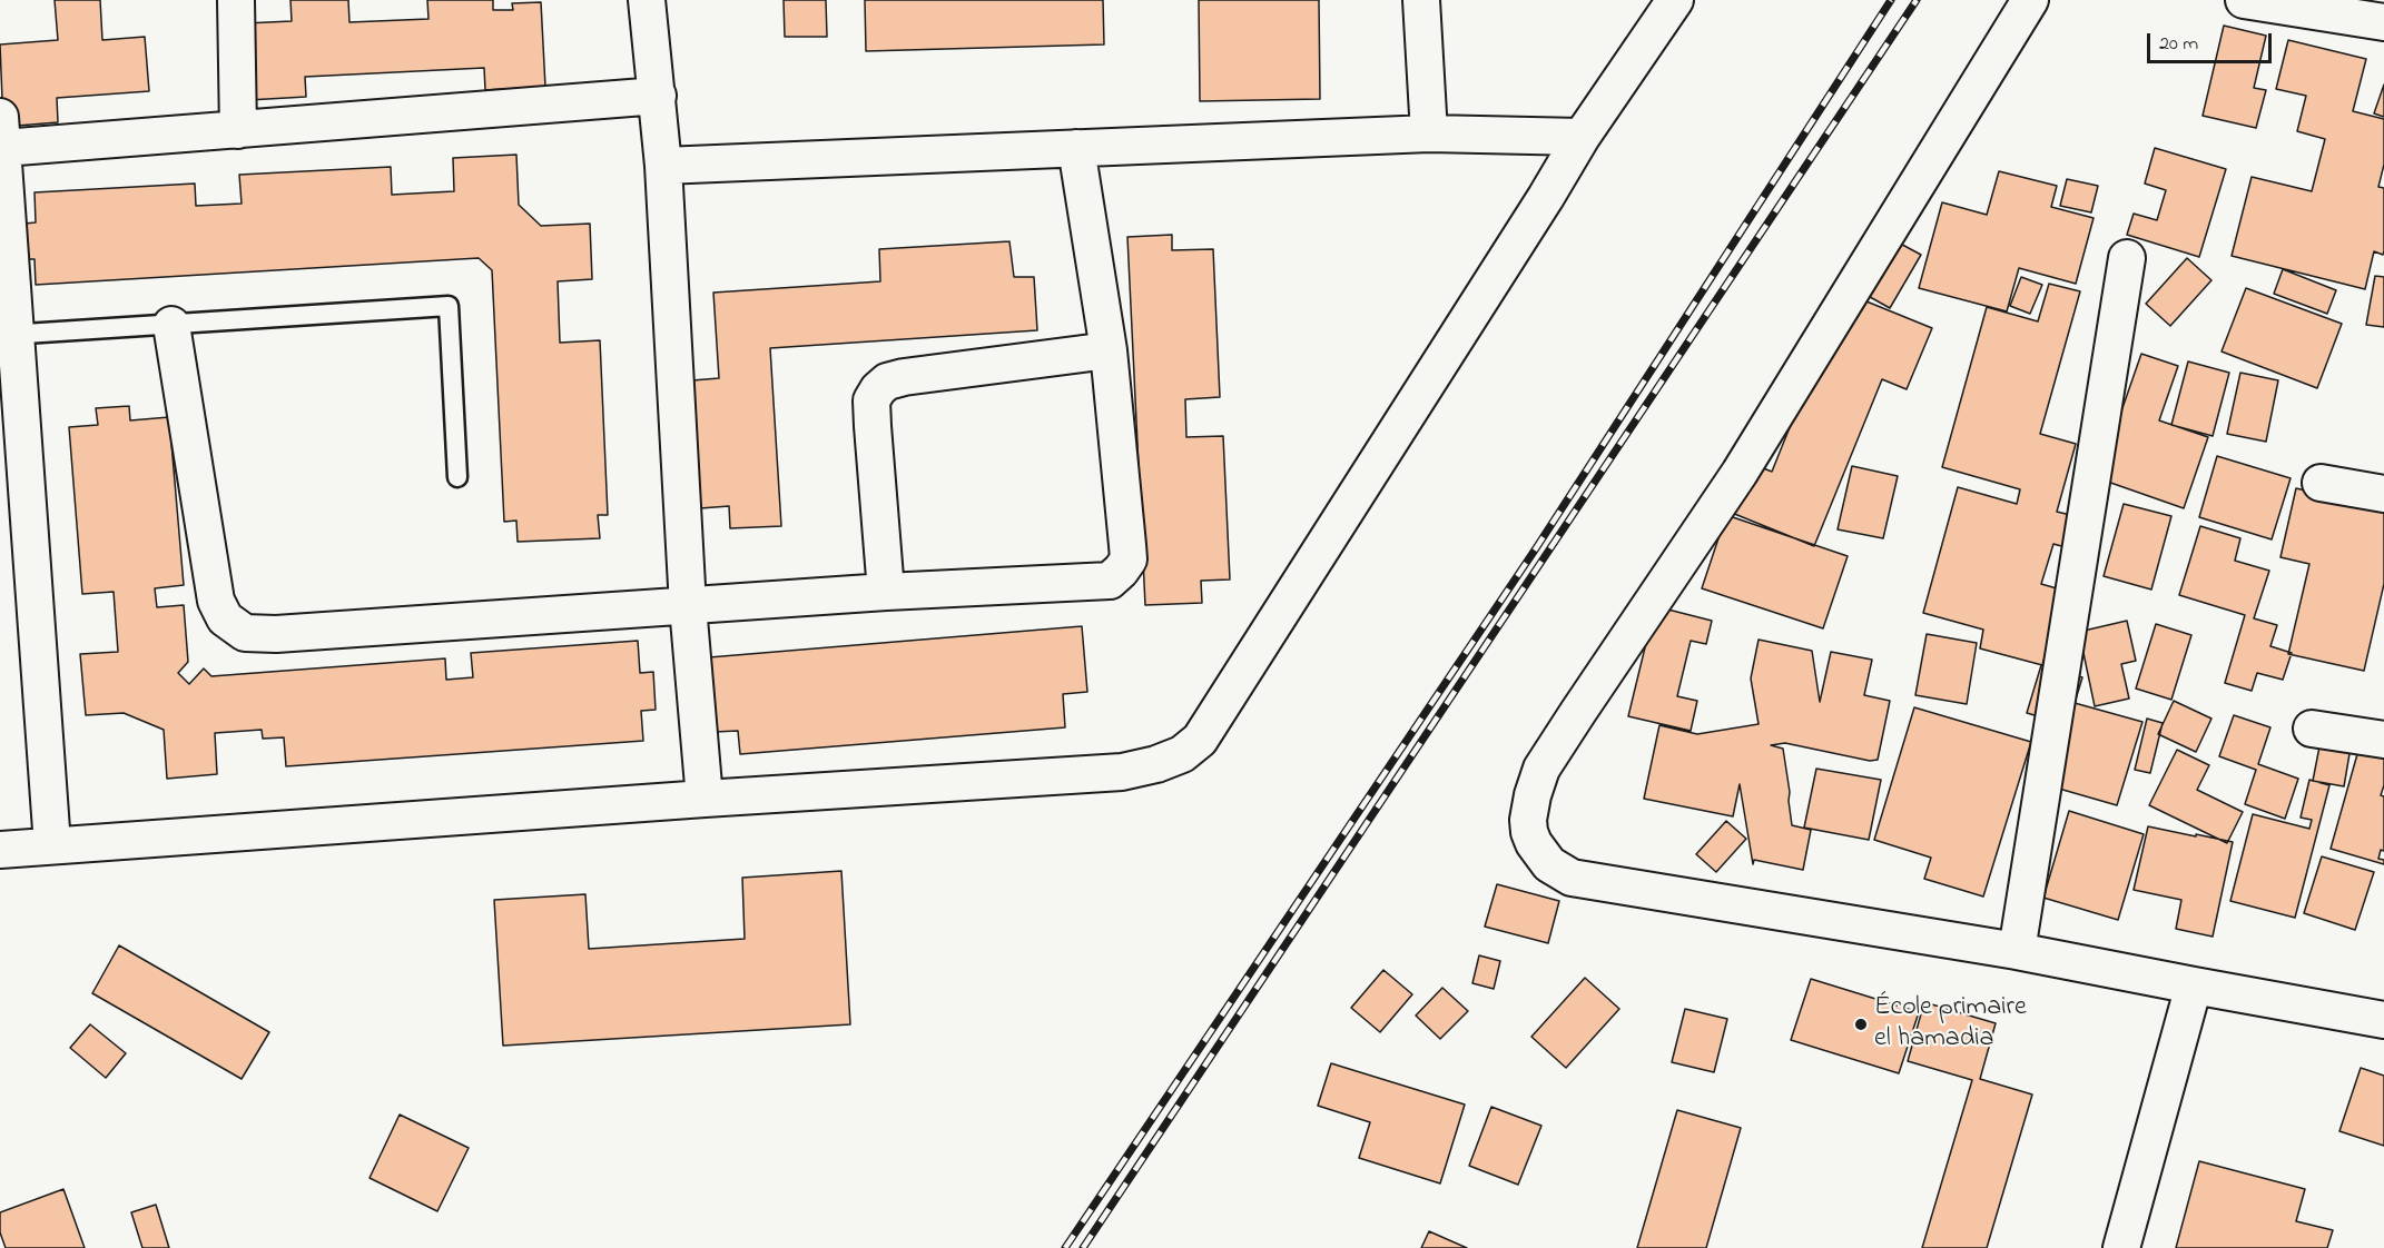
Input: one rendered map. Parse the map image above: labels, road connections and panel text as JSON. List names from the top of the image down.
{
  "places": ["École primaire el hamadia"],
  "scale_bar": "20 m"
}
